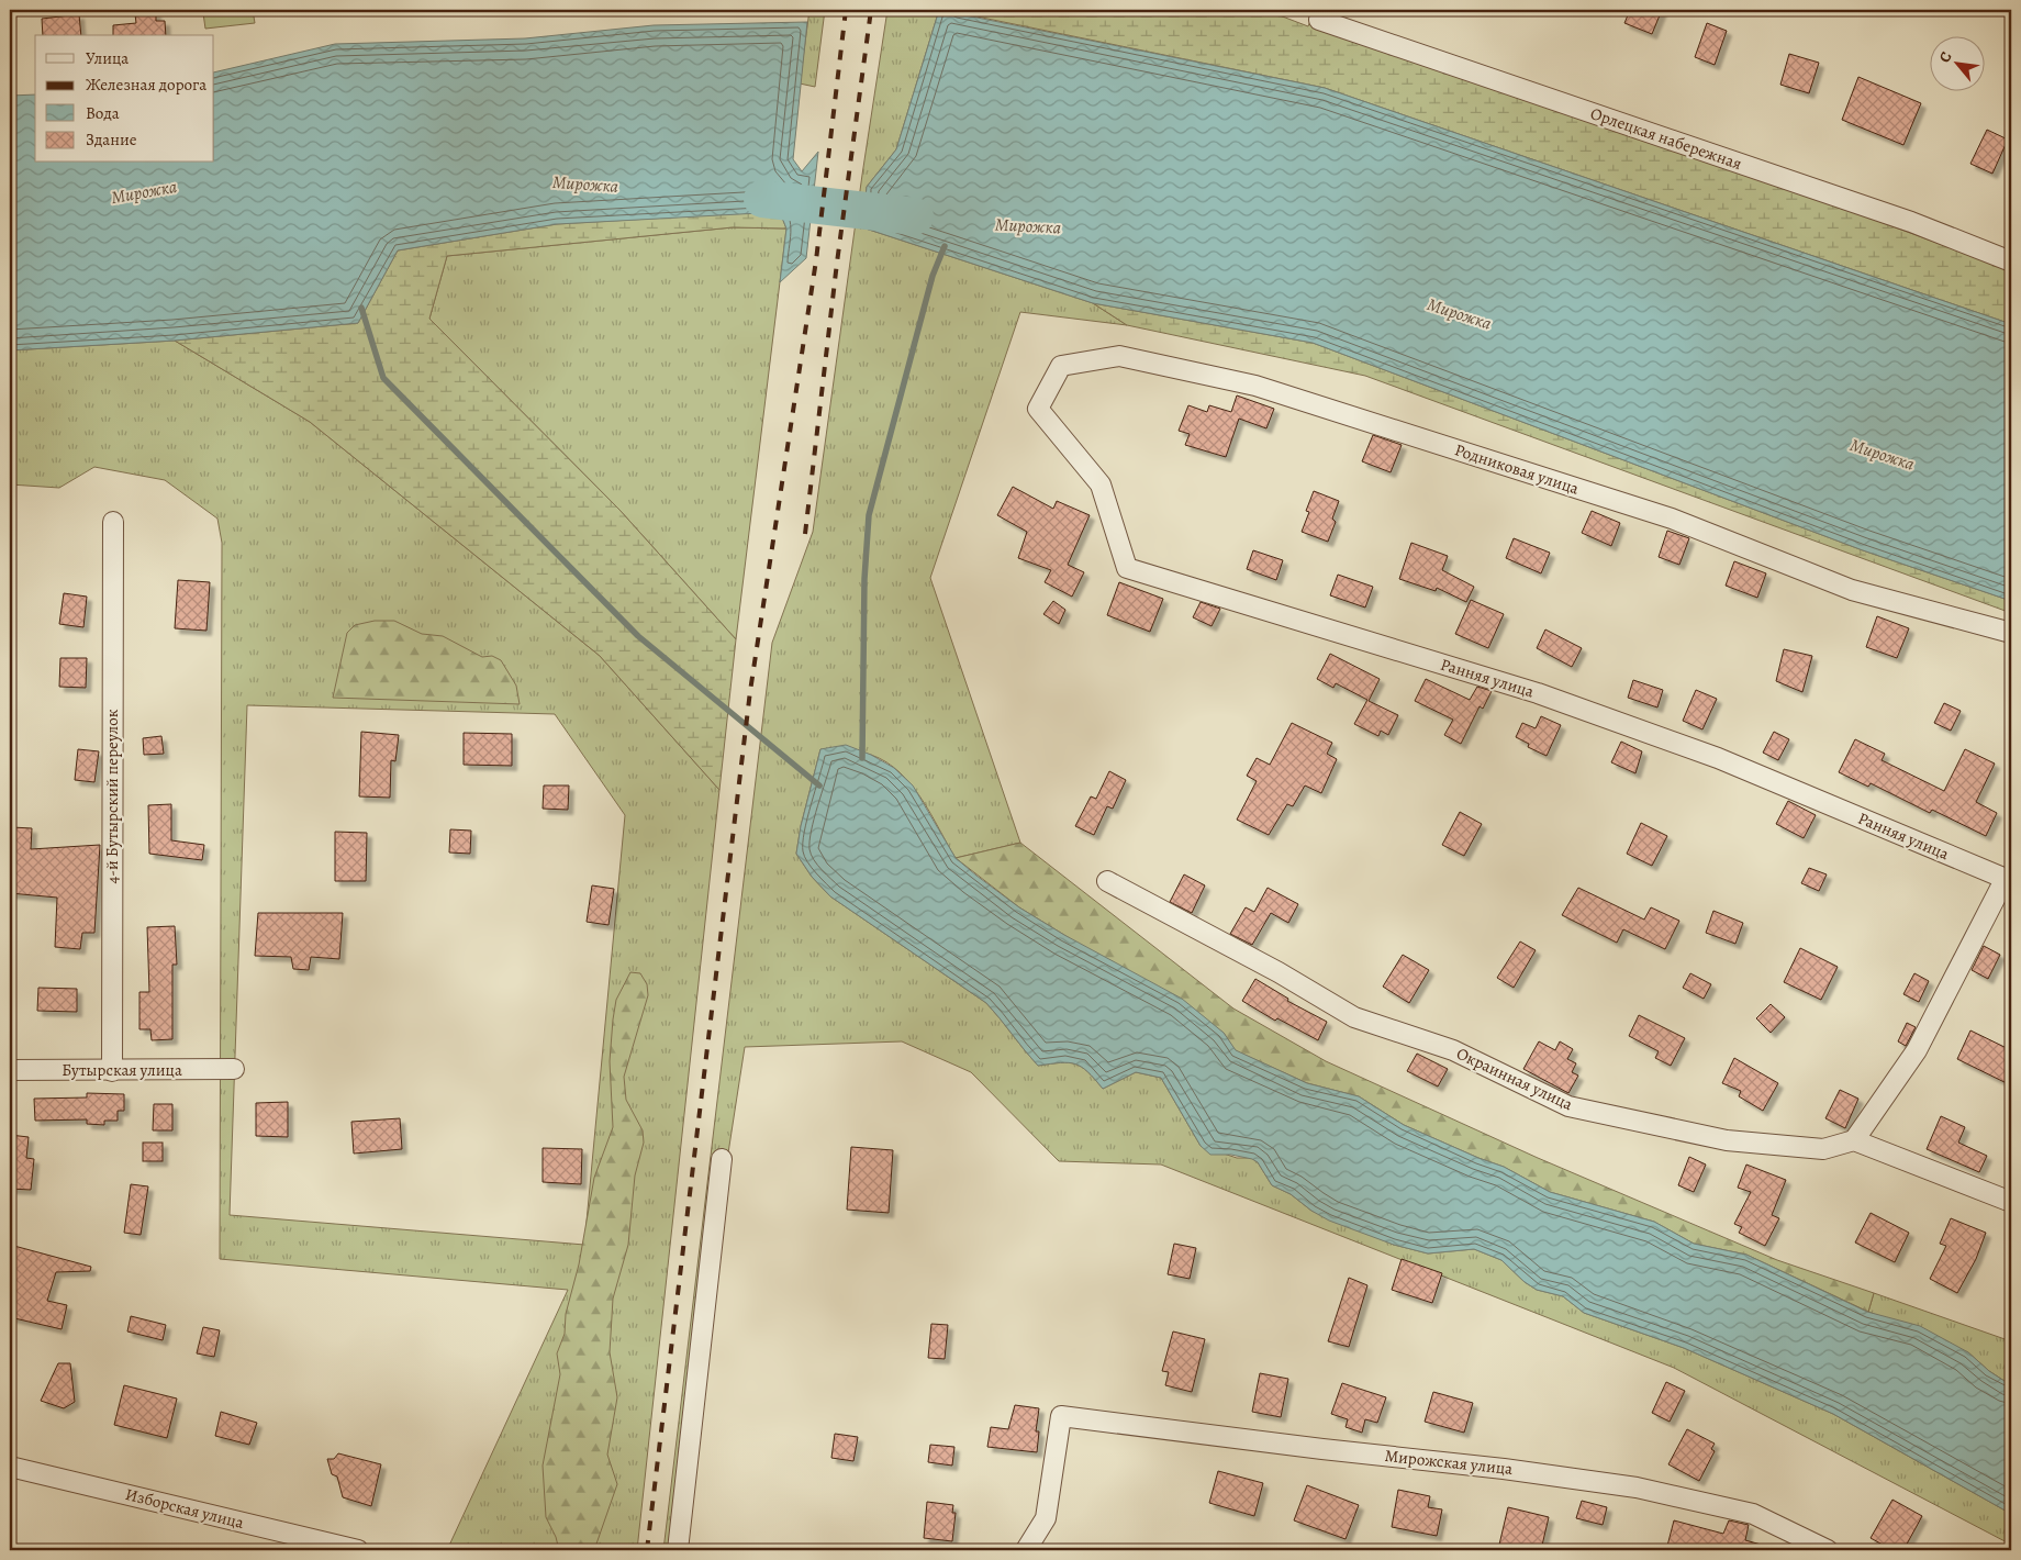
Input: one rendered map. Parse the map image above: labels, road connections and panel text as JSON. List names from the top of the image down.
{
  "streets": {
    "street": [
      "Орлецкая набережная",
      "Родниковая улица",
      "Ранняя улица",
      "4-й Бутырский переулок",
      "Бутырская улица",
      "Окраинная улица",
      "Мирожская улица",
      "Изборская улица"
    ]
  },
  "crossings": [
    ["Родниковая улица", "Ранняя улица"],
    ["4-й Бутырский переулок", "Бутырская улица"]
  ],
  "water": ["Мирожка"],
  "legend": [
    "Улица",
    "Железная дорога",
    "Вода",
    "Здание"
  ],
  "north": "top left"
}
